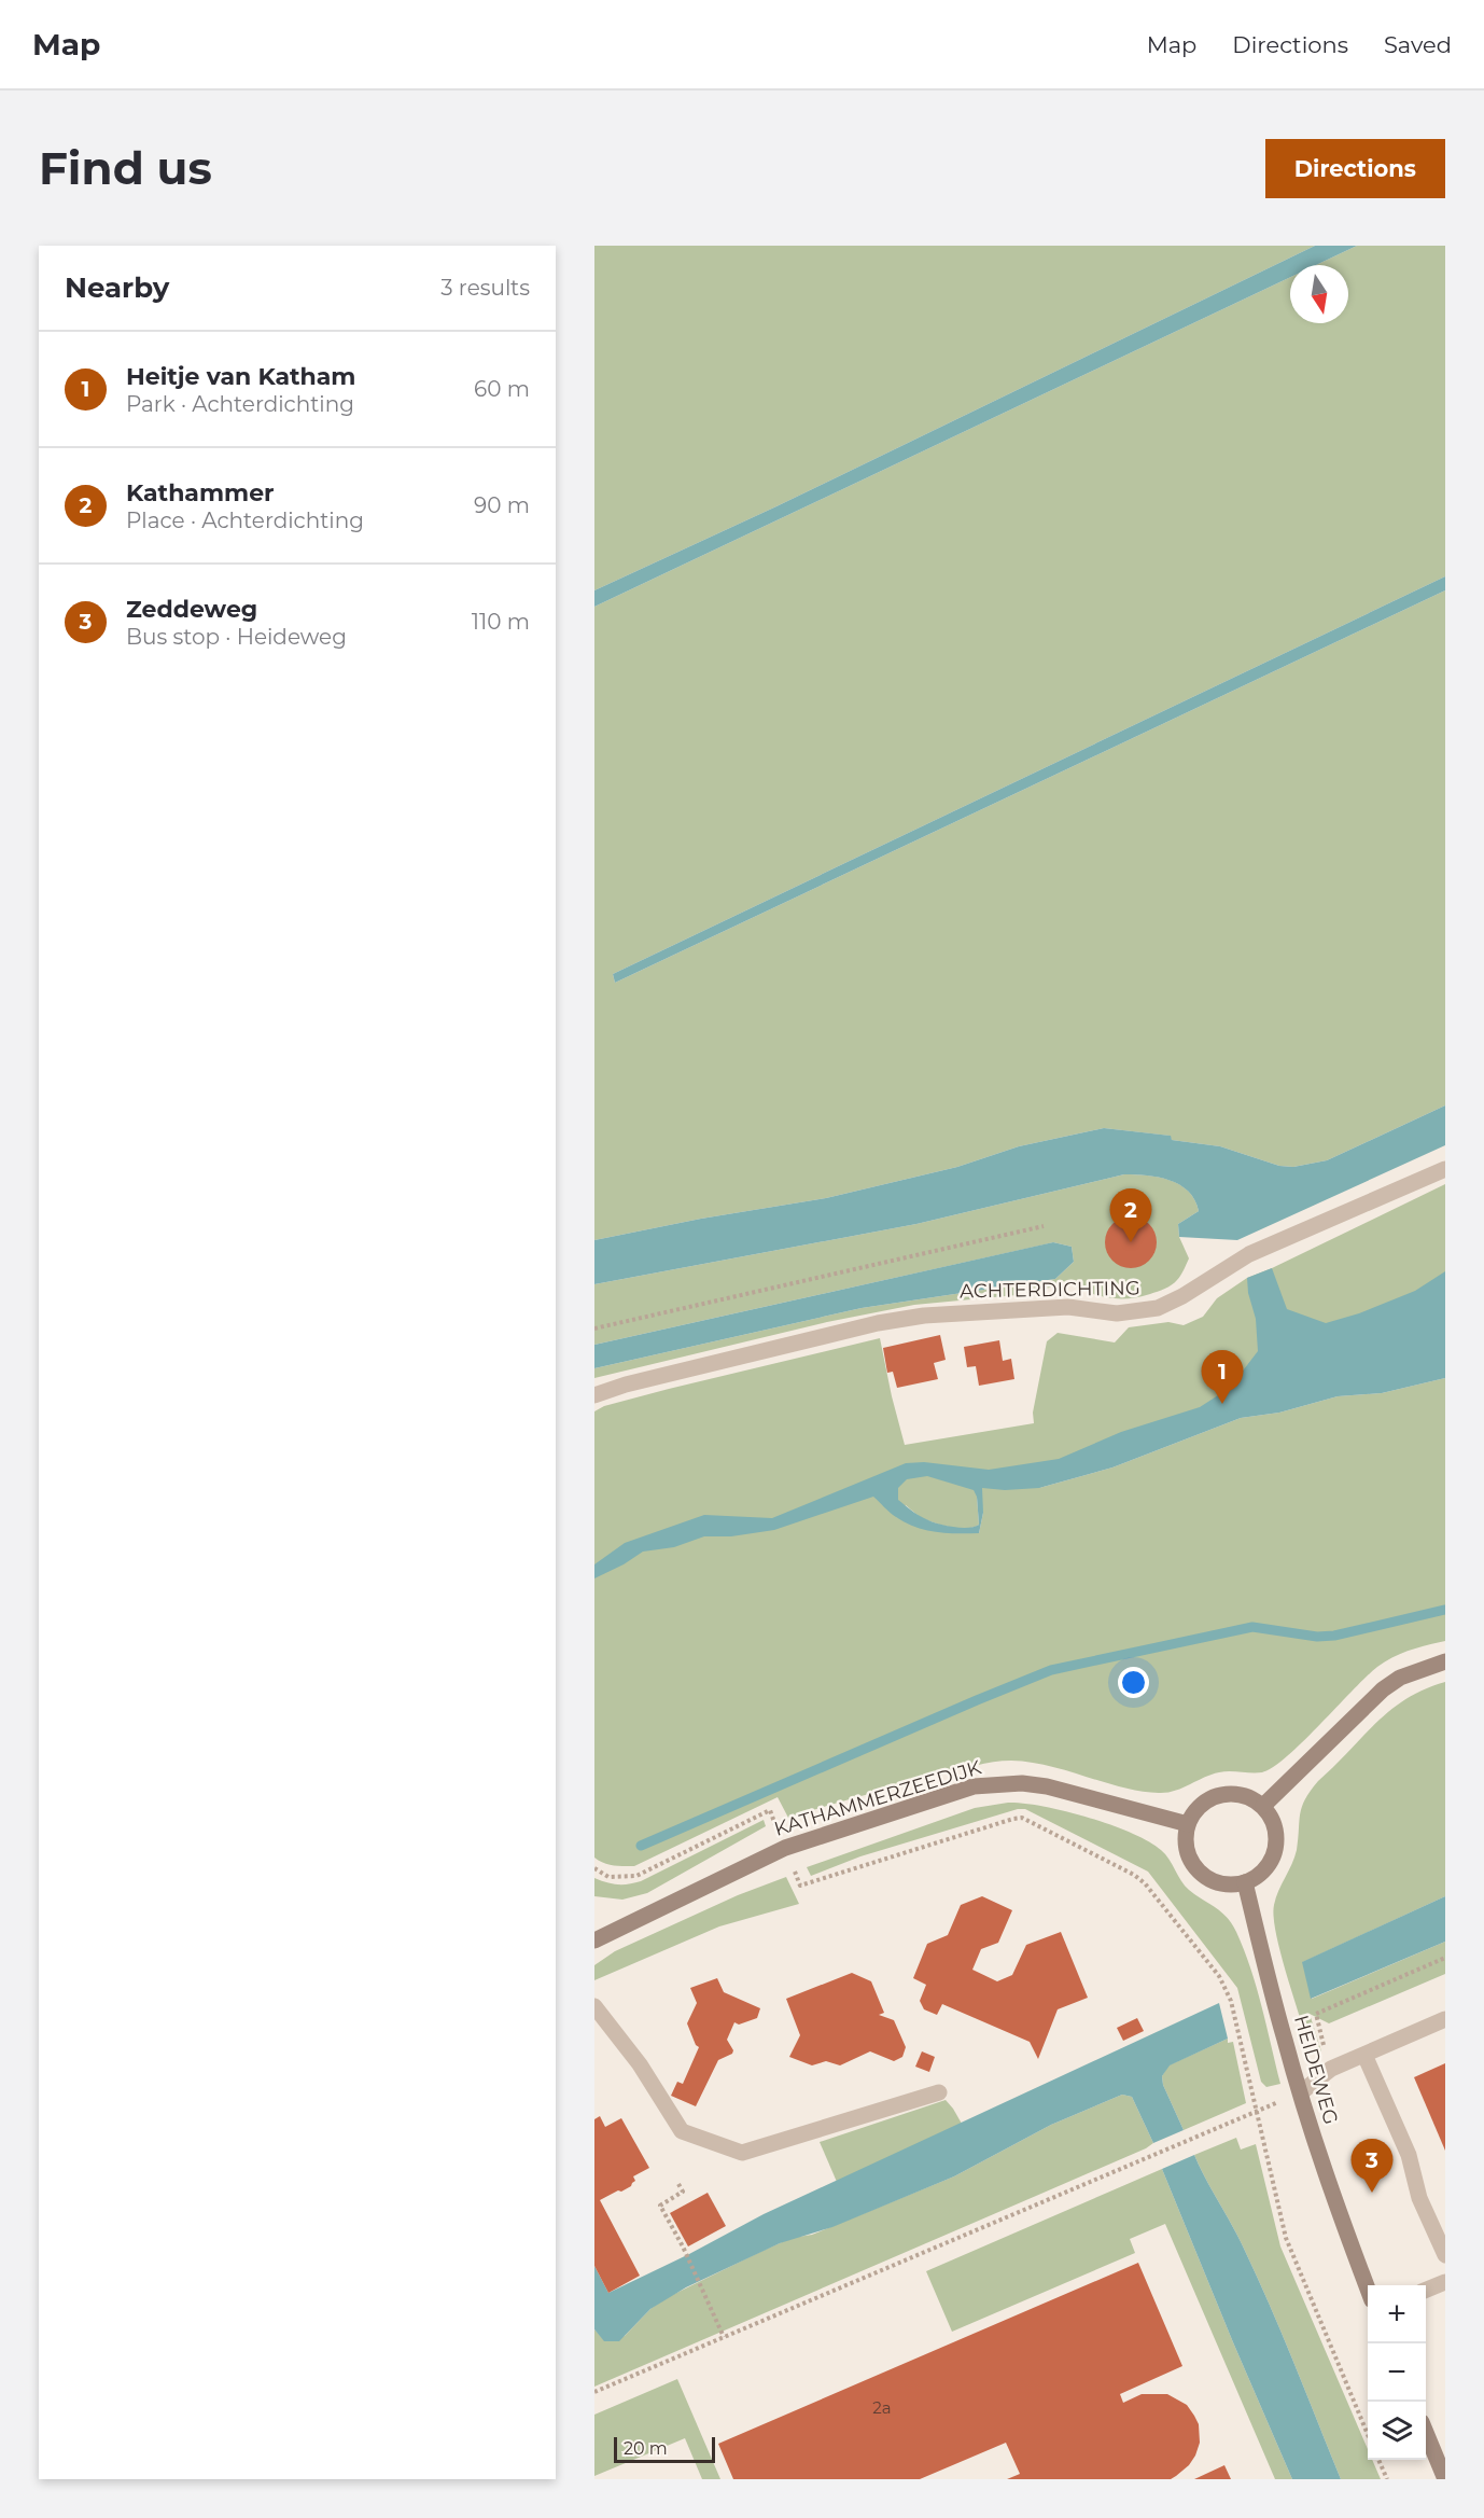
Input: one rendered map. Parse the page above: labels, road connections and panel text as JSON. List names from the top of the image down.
{
  "streets": {
    "main road": ["KATHAMMERZEEDIJK", "HEIDEWEG"],
    "street": ["ACHTERDICHTING"]
  },
  "crossings": [
    ["KATHAMMERZEEDIJK", "HEIDEWEG"]
  ],
  "house_numbers": ["2a"],
  "scale_bar": "20 m",
  "north": "bottom",
  "page": {
    "header": "Map",
    "nav": ["Map", "Directions", "Saved"],
    "buttons": "Directions",
    "title": "Find us",
    "heading": ["Nearby", "3 results"],
    "list": [
      {
        "mark": "1",
        "name": "Heitje van Katham",
        "note": "Park · Achterdichting",
        "value": "60 m"
      },
      {
        "mark": "2",
        "name": "Kathammer",
        "note": "Place · Achterdichting",
        "value": "90 m"
      },
      {
        "mark": "3",
        "name": "Zeddeweg",
        "note": "Bus stop · Heideweg",
        "value": "110 m"
      }
    ],
    "pins": ["2", "1", "3"],
    "map_buttons": ["+", "−"],
    "scale": "20 m"
  }
}
